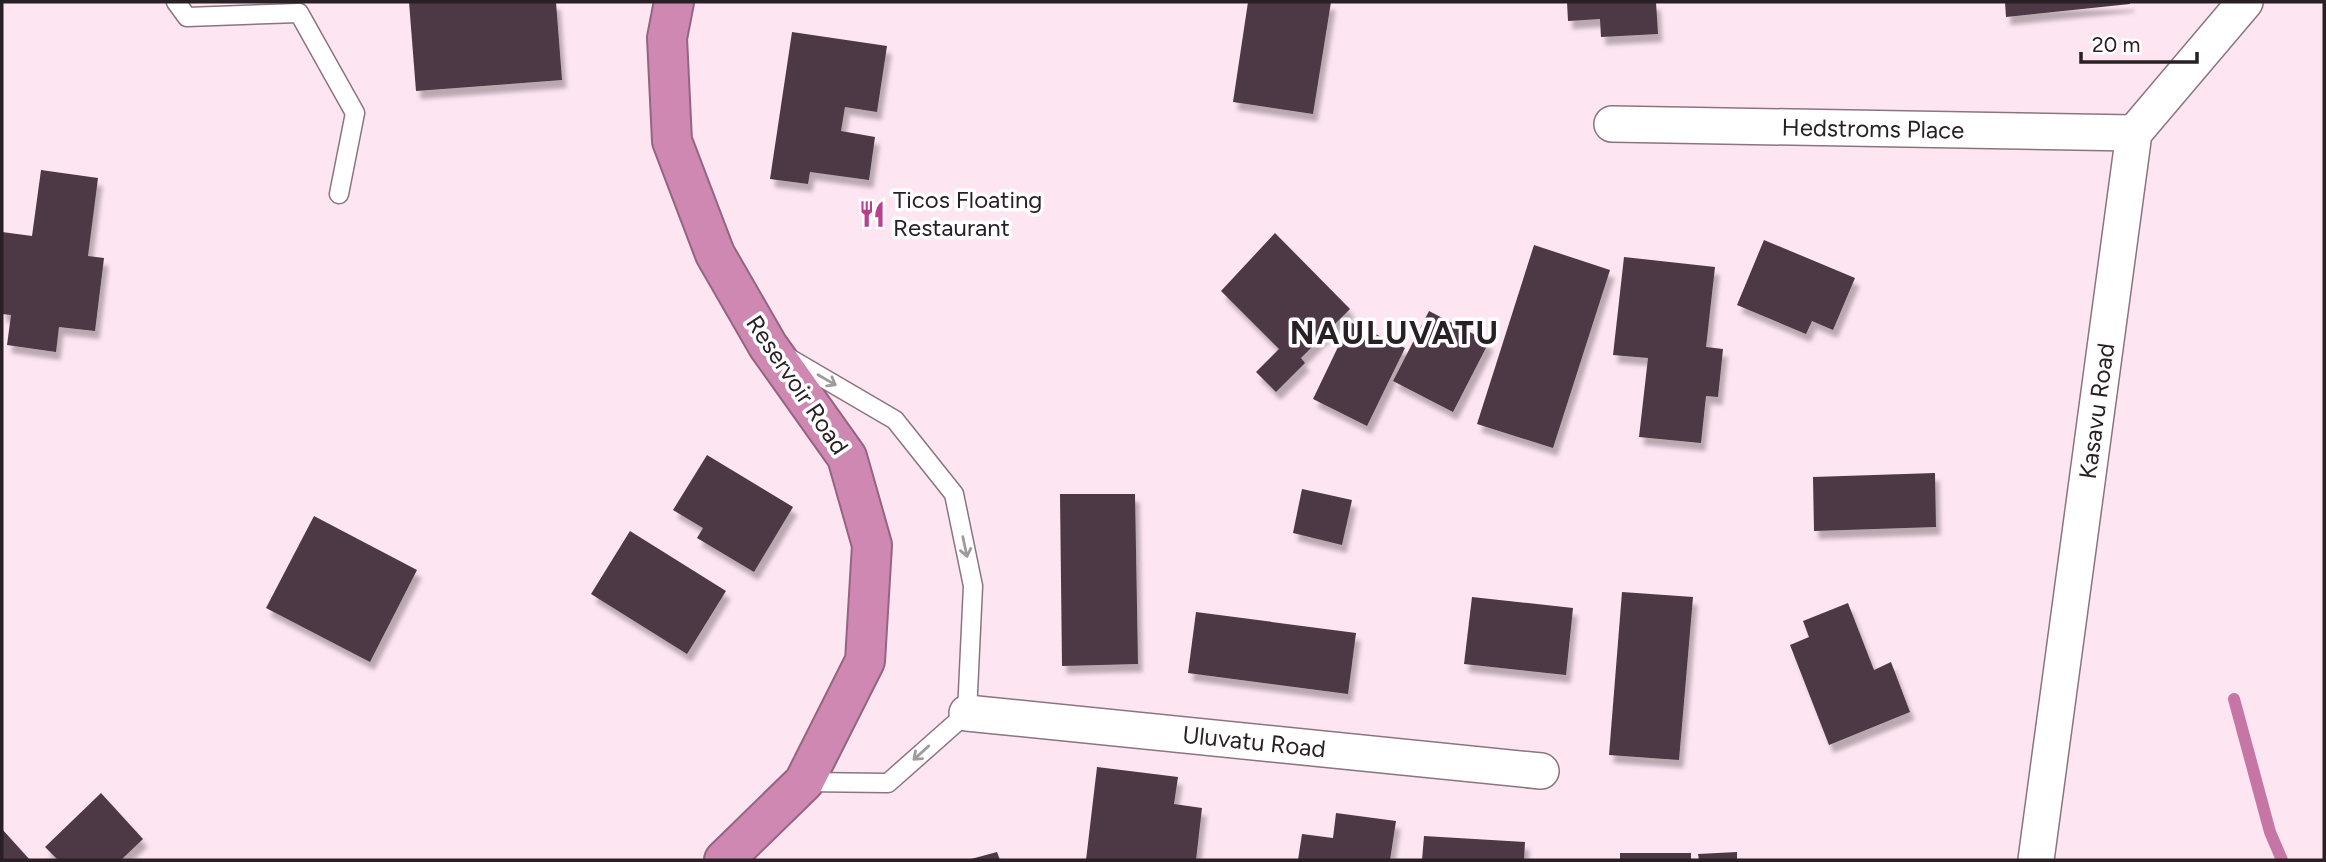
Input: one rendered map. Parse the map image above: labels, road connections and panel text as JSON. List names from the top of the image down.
{
  "streets": {
    "highway": ["Reservoir Road"],
    "street": ["Hedstroms Place", "Kasavu Road", "Uluvatu Road"]
  },
  "crossings": [
    ["Hedstroms Place", "Kasavu Road"]
  ],
  "districts": ["NAULUVATU"],
  "places": {
    "restaurant": ["Ticos Floating Restaurant"]
  },
  "scale_bar": "20 m"
}
